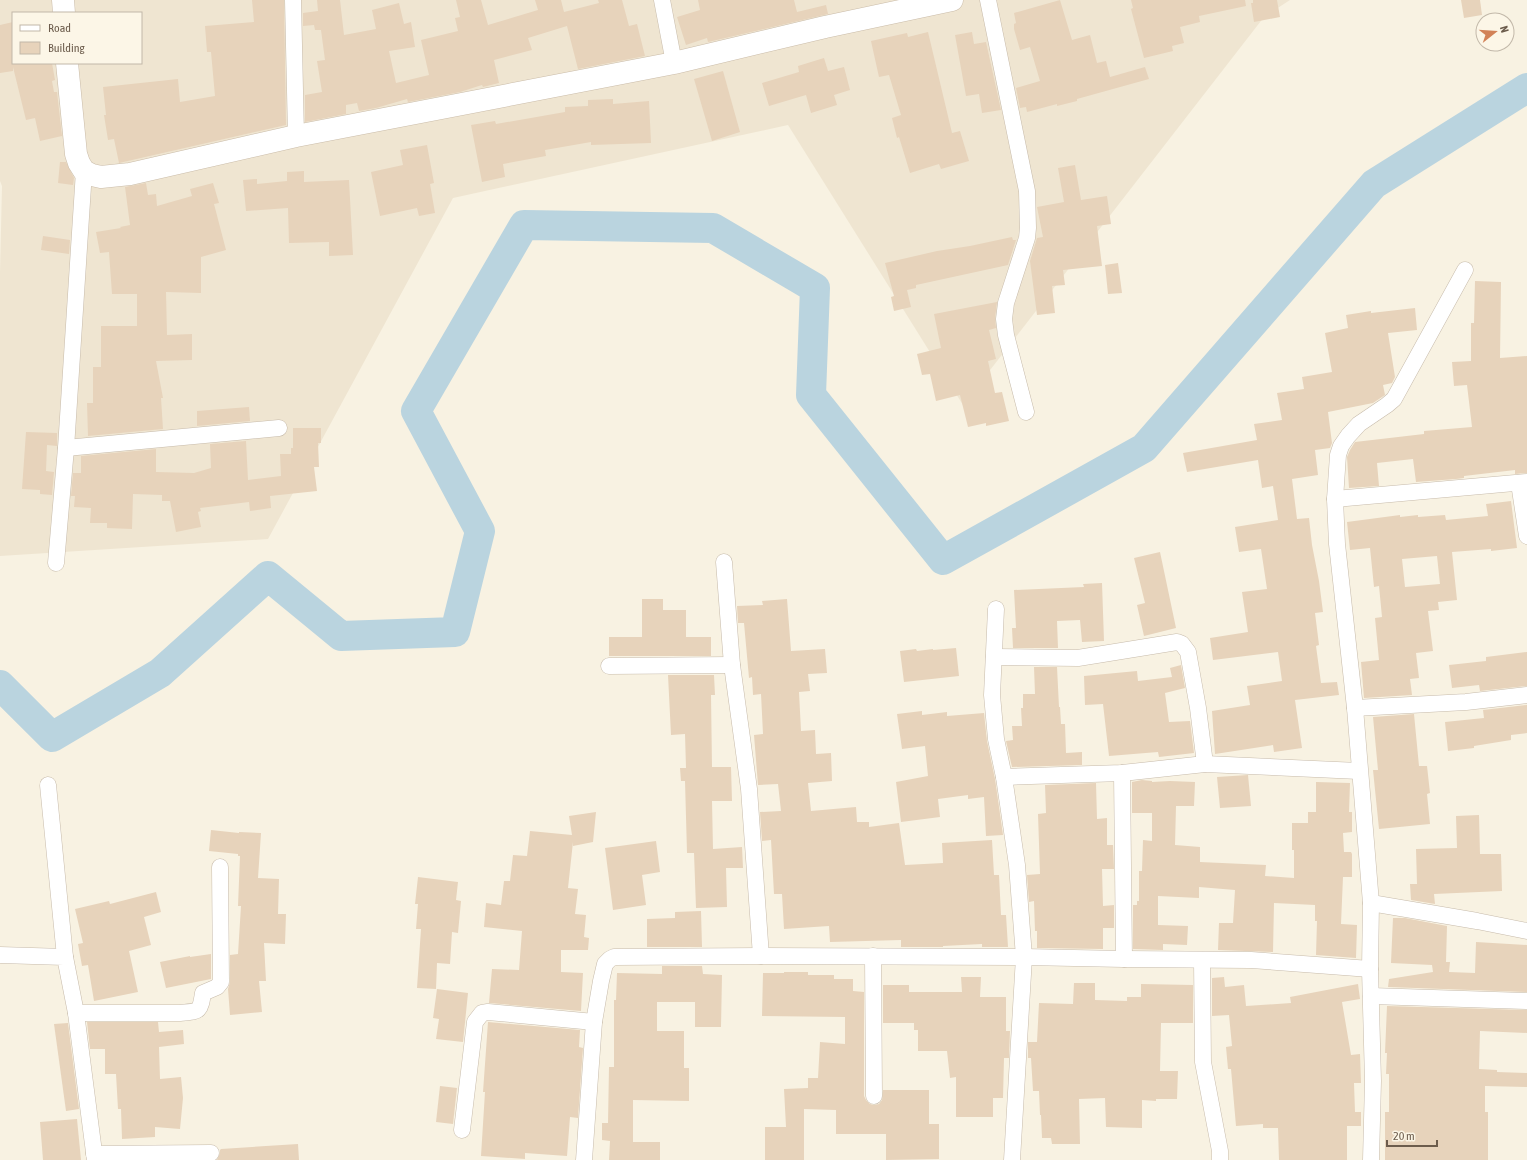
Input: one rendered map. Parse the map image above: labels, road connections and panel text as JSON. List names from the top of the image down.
{
  "legend": ["Road", "Building"],
  "scale_bar": "20 m",
  "north": "right"
}
